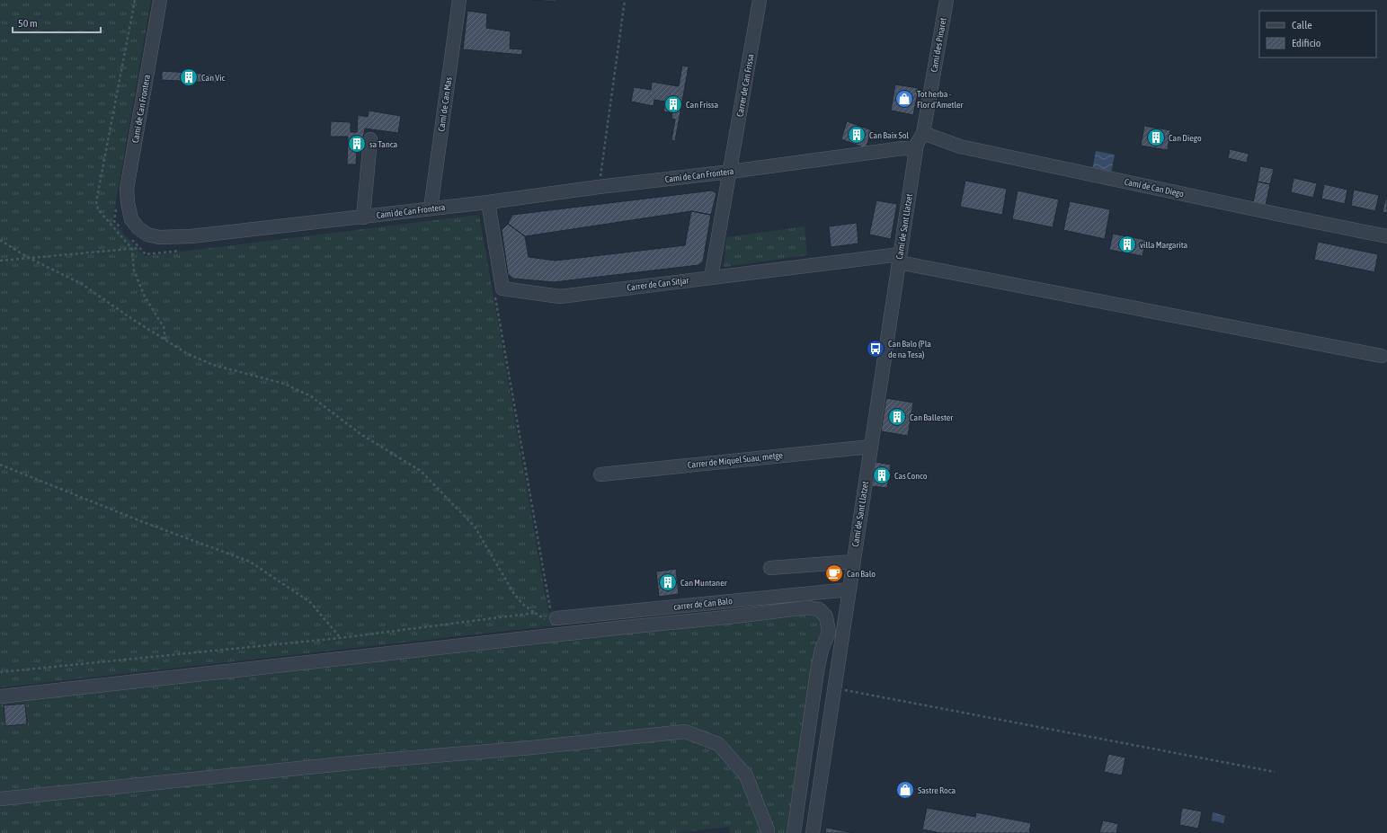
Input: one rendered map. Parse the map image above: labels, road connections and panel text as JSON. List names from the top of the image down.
{
  "streets": {
    "street": [
      "Camí des Pinaret",
      "Carrer de Can Frissa",
      "Camí de Can Mas",
      "Camí de Can Frontera",
      "Camí de Can Diego",
      "Camí de Sant Llatzet",
      "Carrer de Can Sitjar",
      "Carrer de Miquel Suau, metge",
      "carrer de Can Balo"
    ]
  },
  "crossings": [
    ["Camí des Pinaret", "Camí de Can Diego"],
    ["Camí des Pinaret", "Camí de Sant Llatzet"],
    ["Carrer de Can Frissa", "Camí de Can Frontera"],
    ["Carrer de Can Frissa", "Carrer de Can Sitjar"],
    ["Camí de Can Mas", "Camí de Can Frontera"],
    ["Camí de Can Frontera", "Camí de Sant Llatzet"],
    ["Camí de Can Frontera", "Carrer de Can Sitjar"],
    ["Camí de Can Diego", "Camí de Sant Llatzet"],
    ["Camí de Sant Llatzet", "Carrer de Can Sitjar"],
    ["Camí de Sant Llatzet", "Carrer de Miquel Suau, metge"],
    ["Camí de Sant Llatzet", "carrer de Can Balo"]
  ],
  "places": {
    "building": [
      "Can Vic",
      "Can Frissa",
      "Can Baix Sol",
      "Can Diego",
      "sa Tanca",
      "villa Margarita",
      "Can Ballester",
      "Cas Conco",
      "Can Muntaner"
    ],
    "shop": ["Tot herba - Flor d'Ametler", "Sastre Roca"],
    "bus stop": ["Can Balo (Pla de na Tesa)"],
    "cafe": ["Can Balo"]
  },
  "legend": ["Calle", "Edificio"],
  "scale_bar": "50 m"
}
